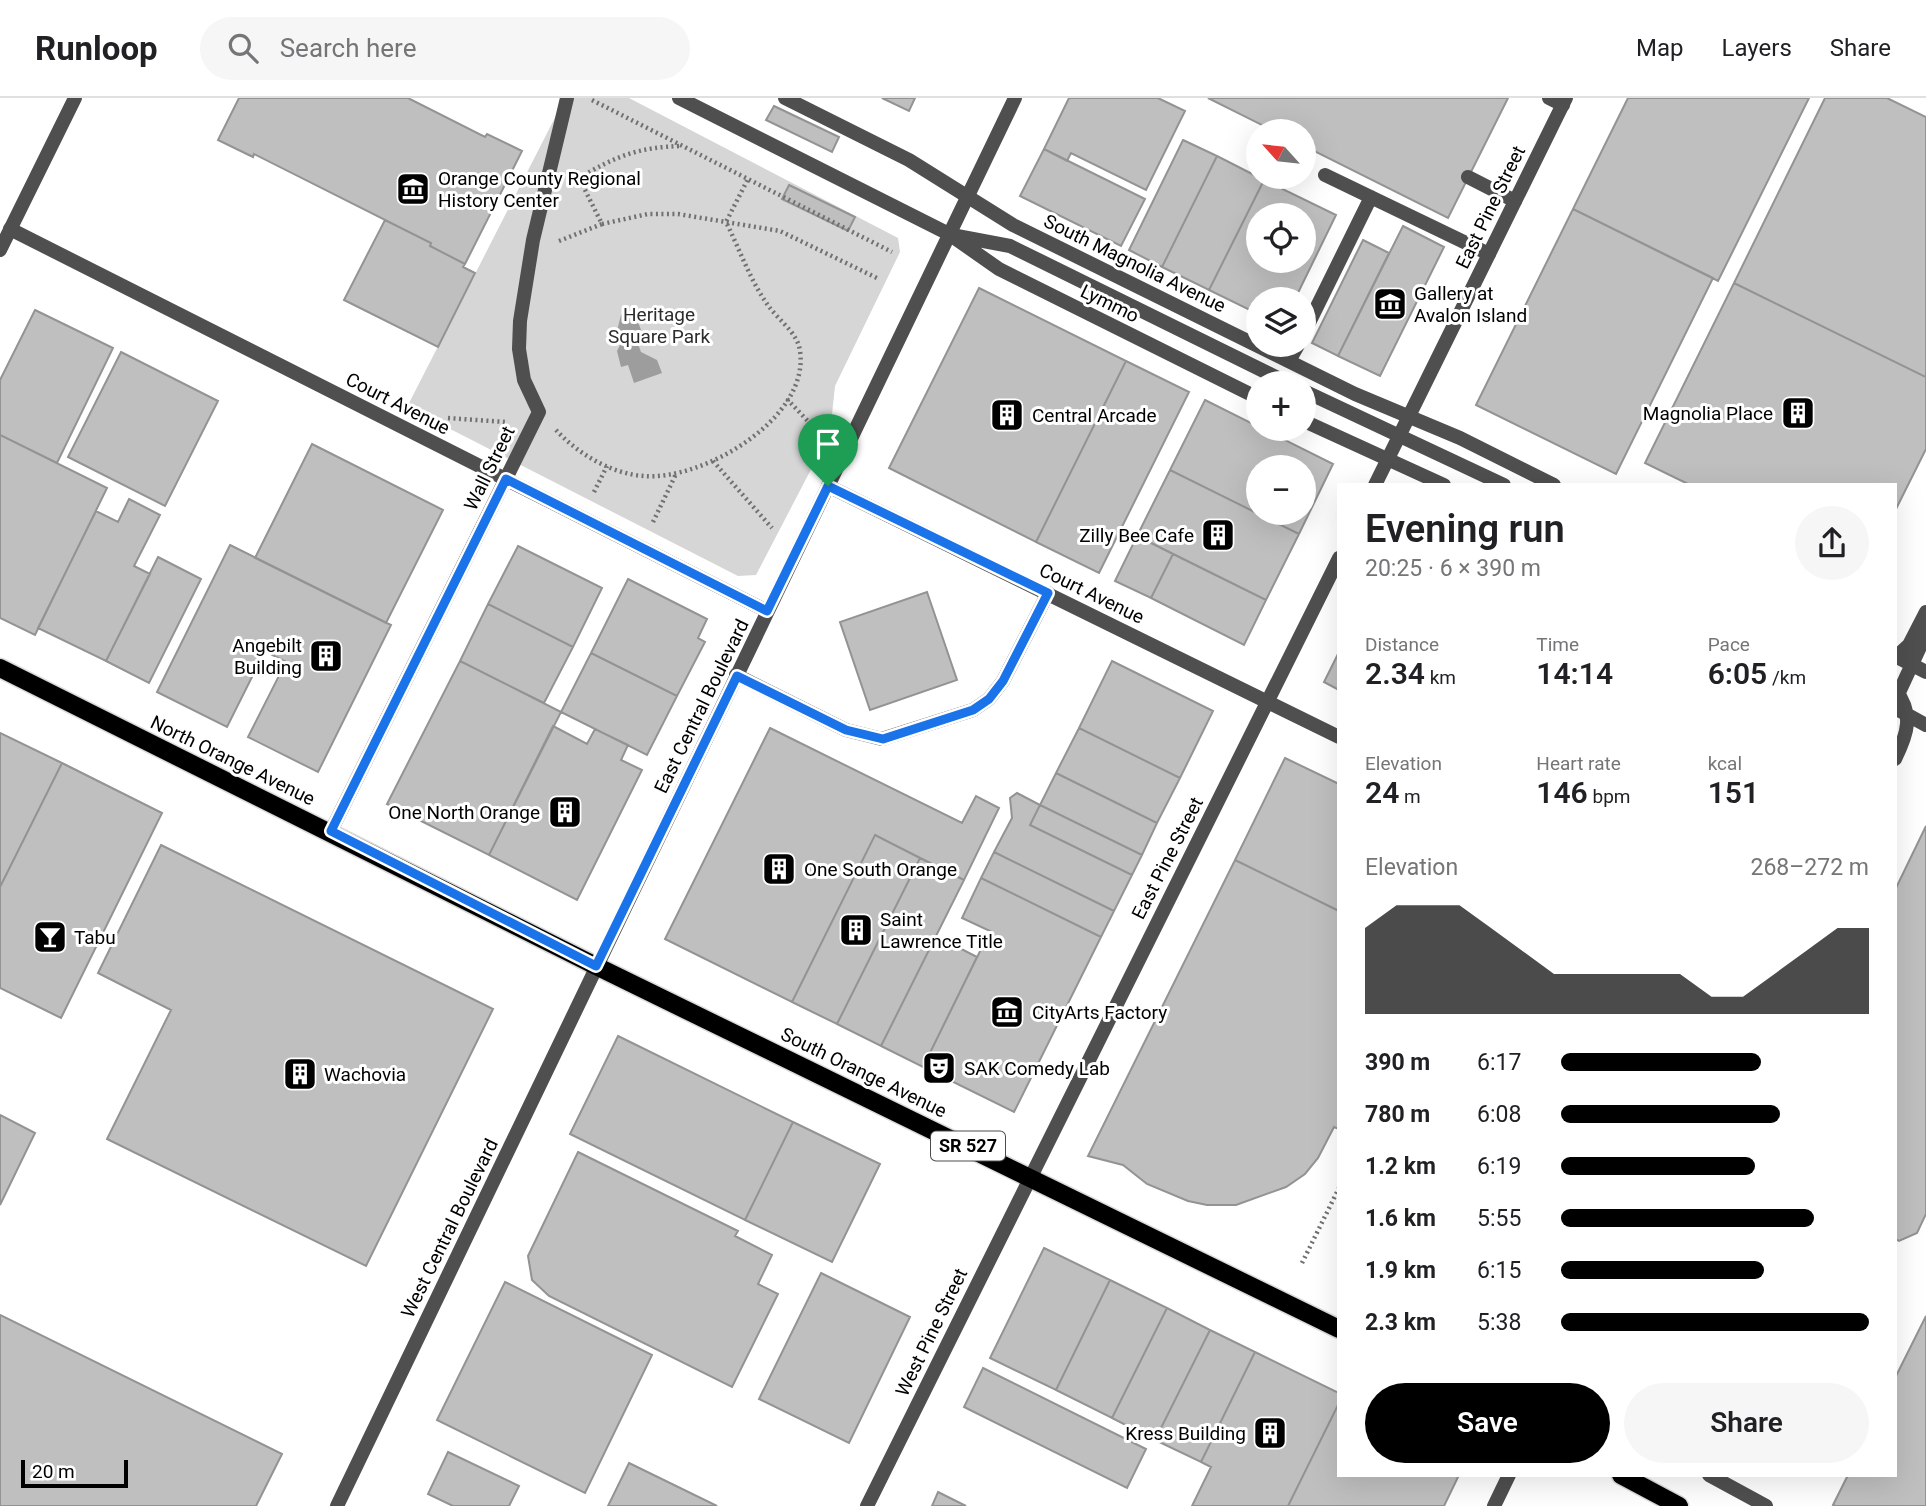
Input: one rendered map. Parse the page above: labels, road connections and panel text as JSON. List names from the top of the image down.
{
  "streets": {
    "main road": ["North Orange Avenue", "South Orange Avenue", "SR 527"],
    "street": [
      "East Pine Street",
      "South Magnolia Avenue",
      "Lymmo",
      "Court Avenue",
      "Wall Street",
      "East Central Boulevard",
      "West Central Boulevard",
      "West Pine Street"
    ]
  },
  "crossings": [
    ["East Pine Street", "South Magnolia Avenue"],
    ["East Pine Street", "Court Avenue"],
    ["East Pine Street", "South Orange Avenue"],
    ["East Pine Street", "West Pine Street"],
    ["South Magnolia Avenue", "East Central Boulevard"],
    ["Lymmo", "East Central Boulevard"],
    ["Court Avenue", "Wall Street"],
    ["Court Avenue", "East Central Boulevard"],
    ["Wall Street", "North Orange Avenue"],
    ["East Central Boulevard", "North Orange Avenue"],
    ["East Central Boulevard", "South Orange Avenue"],
    ["East Central Boulevard", "West Central Boulevard"],
    ["North Orange Avenue", "South Orange Avenue"],
    ["North Orange Avenue", "West Central Boulevard"],
    ["South Orange Avenue", "West Central Boulevard"],
    ["South Orange Avenue", "West Pine Street"]
  ],
  "parks": ["Heritage Square Park"],
  "places": {
    "museum": ["Orange County Regional History Center", "Gallery at Avalon Island", "CityArts Factory"],
    "building": [
      "Magnolia Place",
      "Central Arcade",
      "Zilly Bee Cafe",
      "Angebilt Building",
      "One North Orange",
      "One South Orange",
      "Saint Lawrence Title",
      "Wachovia",
      "Kress Building"
    ],
    "bar": ["Tabu"],
    "theatre": ["SAK Comedy Lab"]
  },
  "scale_bar": "20 m",
  "north": "top left",
  "page": {
    "header": "Runloop",
    "search": "Search here",
    "nav": ["Map", "Layers", "Share"],
    "map_buttons": ["+", "−"],
    "heading": ["Evening run", "20:25 · 6 × 390 m"],
    "stats": [
      ["Distance", "2.34 km"],
      ["Time", "14:14"],
      ["Pace", "6:05 /km"],
      ["Elevation", "24 m"],
      ["Heart rate", "146 bpm"],
      ["kcal", "151"]
    ],
    "chart": ["Elevation", "268–272 m"],
    "list": [
      {
        "name": "390 m",
        "note": "6:17"
      },
      {
        "name": "780 m",
        "note": "6:08"
      },
      {
        "name": "1.2 km",
        "note": "6:19"
      },
      {
        "name": "1.6 km",
        "note": "5:55"
      },
      {
        "name": "1.9 km",
        "note": "6:15"
      },
      {
        "name": "2.3 km",
        "note": "5:38"
      }
    ],
    "buttons": ["Save", "Share"],
    "scale": "20 m"
  }
}
